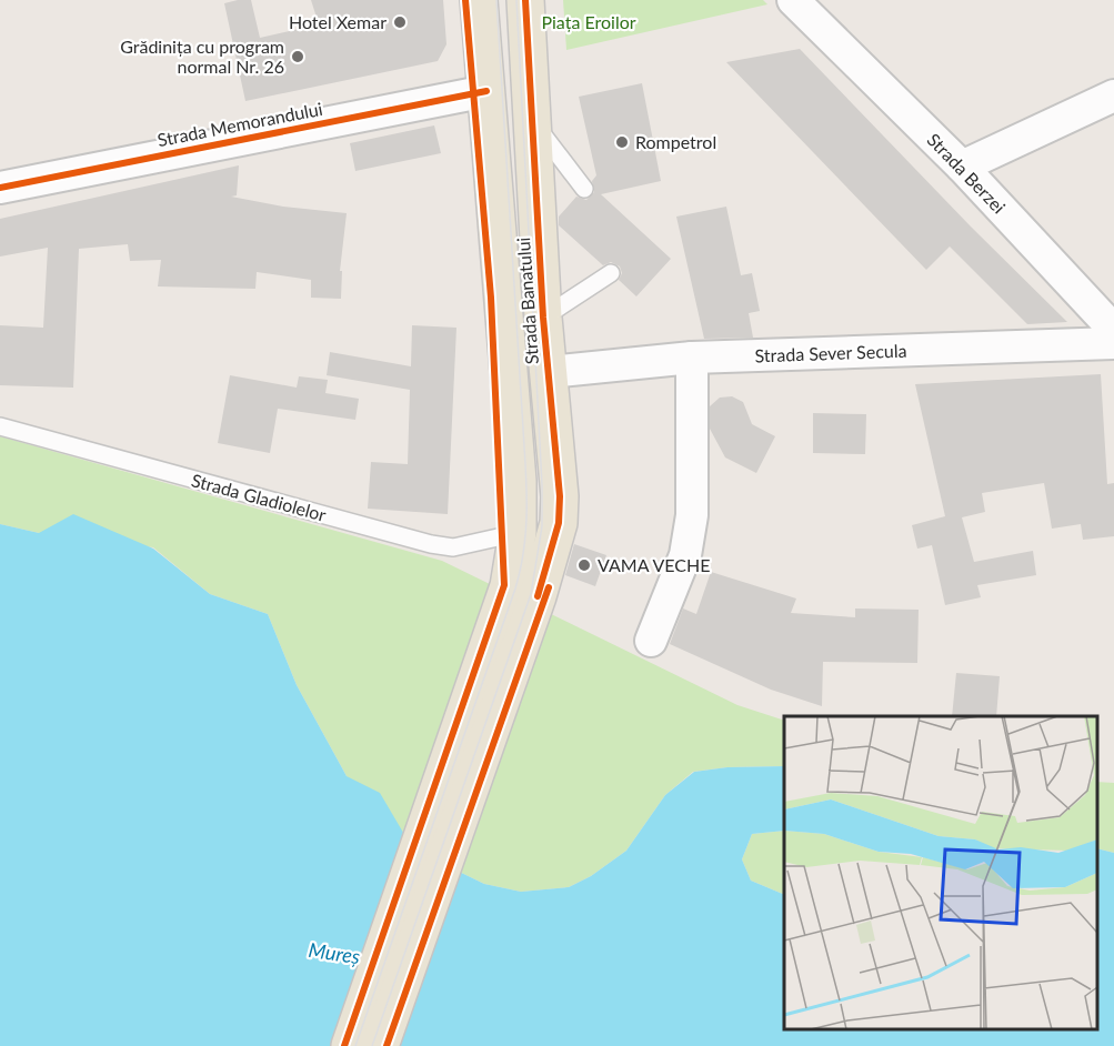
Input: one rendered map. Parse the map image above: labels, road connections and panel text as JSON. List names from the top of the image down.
{
  "streets": {
    "main road": ["Strada Banatului"],
    "street": ["Strada Memorandului", "Strada Berzei", "Strada Sever Secula"],
    "lane": ["Strada Gladiolelor"]
  },
  "crossings": [
    ["Strada Memorandului", "Strada Banatului"],
    ["Strada Banatului", "Strada Sever Secula"],
    ["Strada Banatului", "Strada Gladiolelor"]
  ],
  "water": ["Mureș"],
  "parks": ["Piața Eroilor"],
  "places": [
    "Hotel Xemar",
    "Grădinița cu program normal Nr. 26",
    "Rompetrol",
    "VAMA VECHE"
  ]
}
